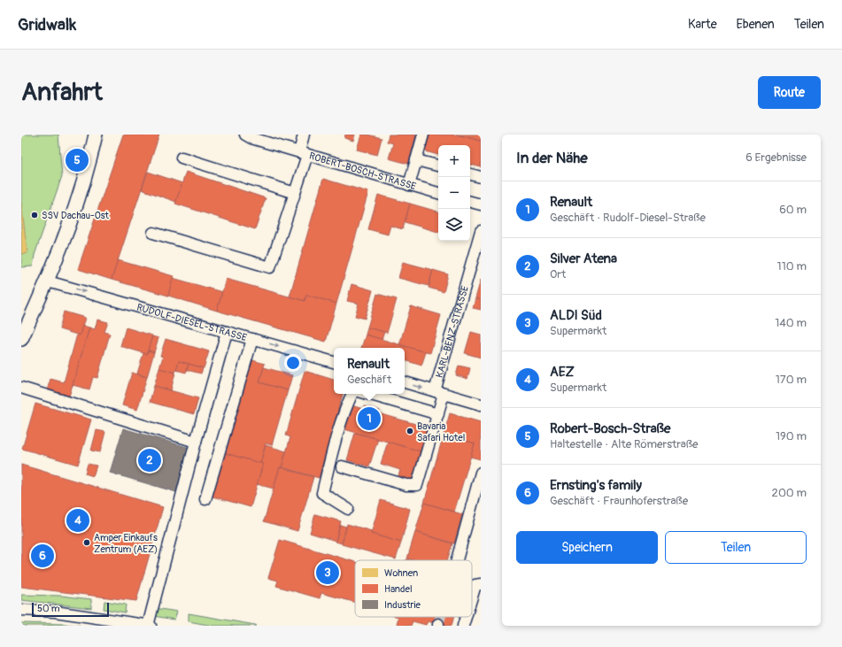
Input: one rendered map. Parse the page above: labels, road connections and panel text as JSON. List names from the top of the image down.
{
  "streets": {
    "street": ["ROBERT-BOSCH-STRASSE", "RUDOLF-DIESEL-STRASSE", "KARL-BENZ-STRASSE"]
  },
  "one_way": ["RUDOLF-DIESEL-STRASSE"],
  "places": ["SSV Dachau-Ost", "Bavaria Safari Hotel", "Amper Einkaufs Zentrum (AEZ)"],
  "legend": ["Wohnen", "Handel", "Industrie"],
  "scale_bar": "50 m",
  "page": {
    "header": "Gridwalk",
    "nav": ["Karte", "Ebenen", "Teilen"],
    "buttons": [
      "Route",
      ["Speichern", "Teilen"]
    ],
    "title": "Anfahrt",
    "heading": ["In der Nähe", "6 Ergebnisse"],
    "map_buttons": ["+", "−"],
    "pins": [
      "5",
      "1",
      "2",
      "4",
      "6",
      "3"
    ],
    "list": [
      {
        "mark": "1",
        "name": "Renault",
        "note": "Geschäft · Rudolf-Diesel-Straße",
        "value": "60 m"
      },
      {
        "mark": "2",
        "name": "Silver Atena",
        "note": "Ort",
        "value": "110 m"
      },
      {
        "mark": "3",
        "name": "ALDI Süd",
        "note": "Supermarkt",
        "value": "140 m"
      },
      {
        "mark": "4",
        "name": "AEZ",
        "note": "Supermarkt",
        "value": "170 m"
      },
      {
        "mark": "5",
        "name": "Robert-Bosch-Straße",
        "note": "Haltestelle · Alte Römerstraße",
        "value": "190 m"
      },
      {
        "mark": "6",
        "name": "Ernsting's family",
        "note": "Geschäft · Fraunhoferstraße",
        "value": "200 m"
      }
    ],
    "popup": ["Renault", "Geschäft"],
    "scale": "50 m"
  }
}
